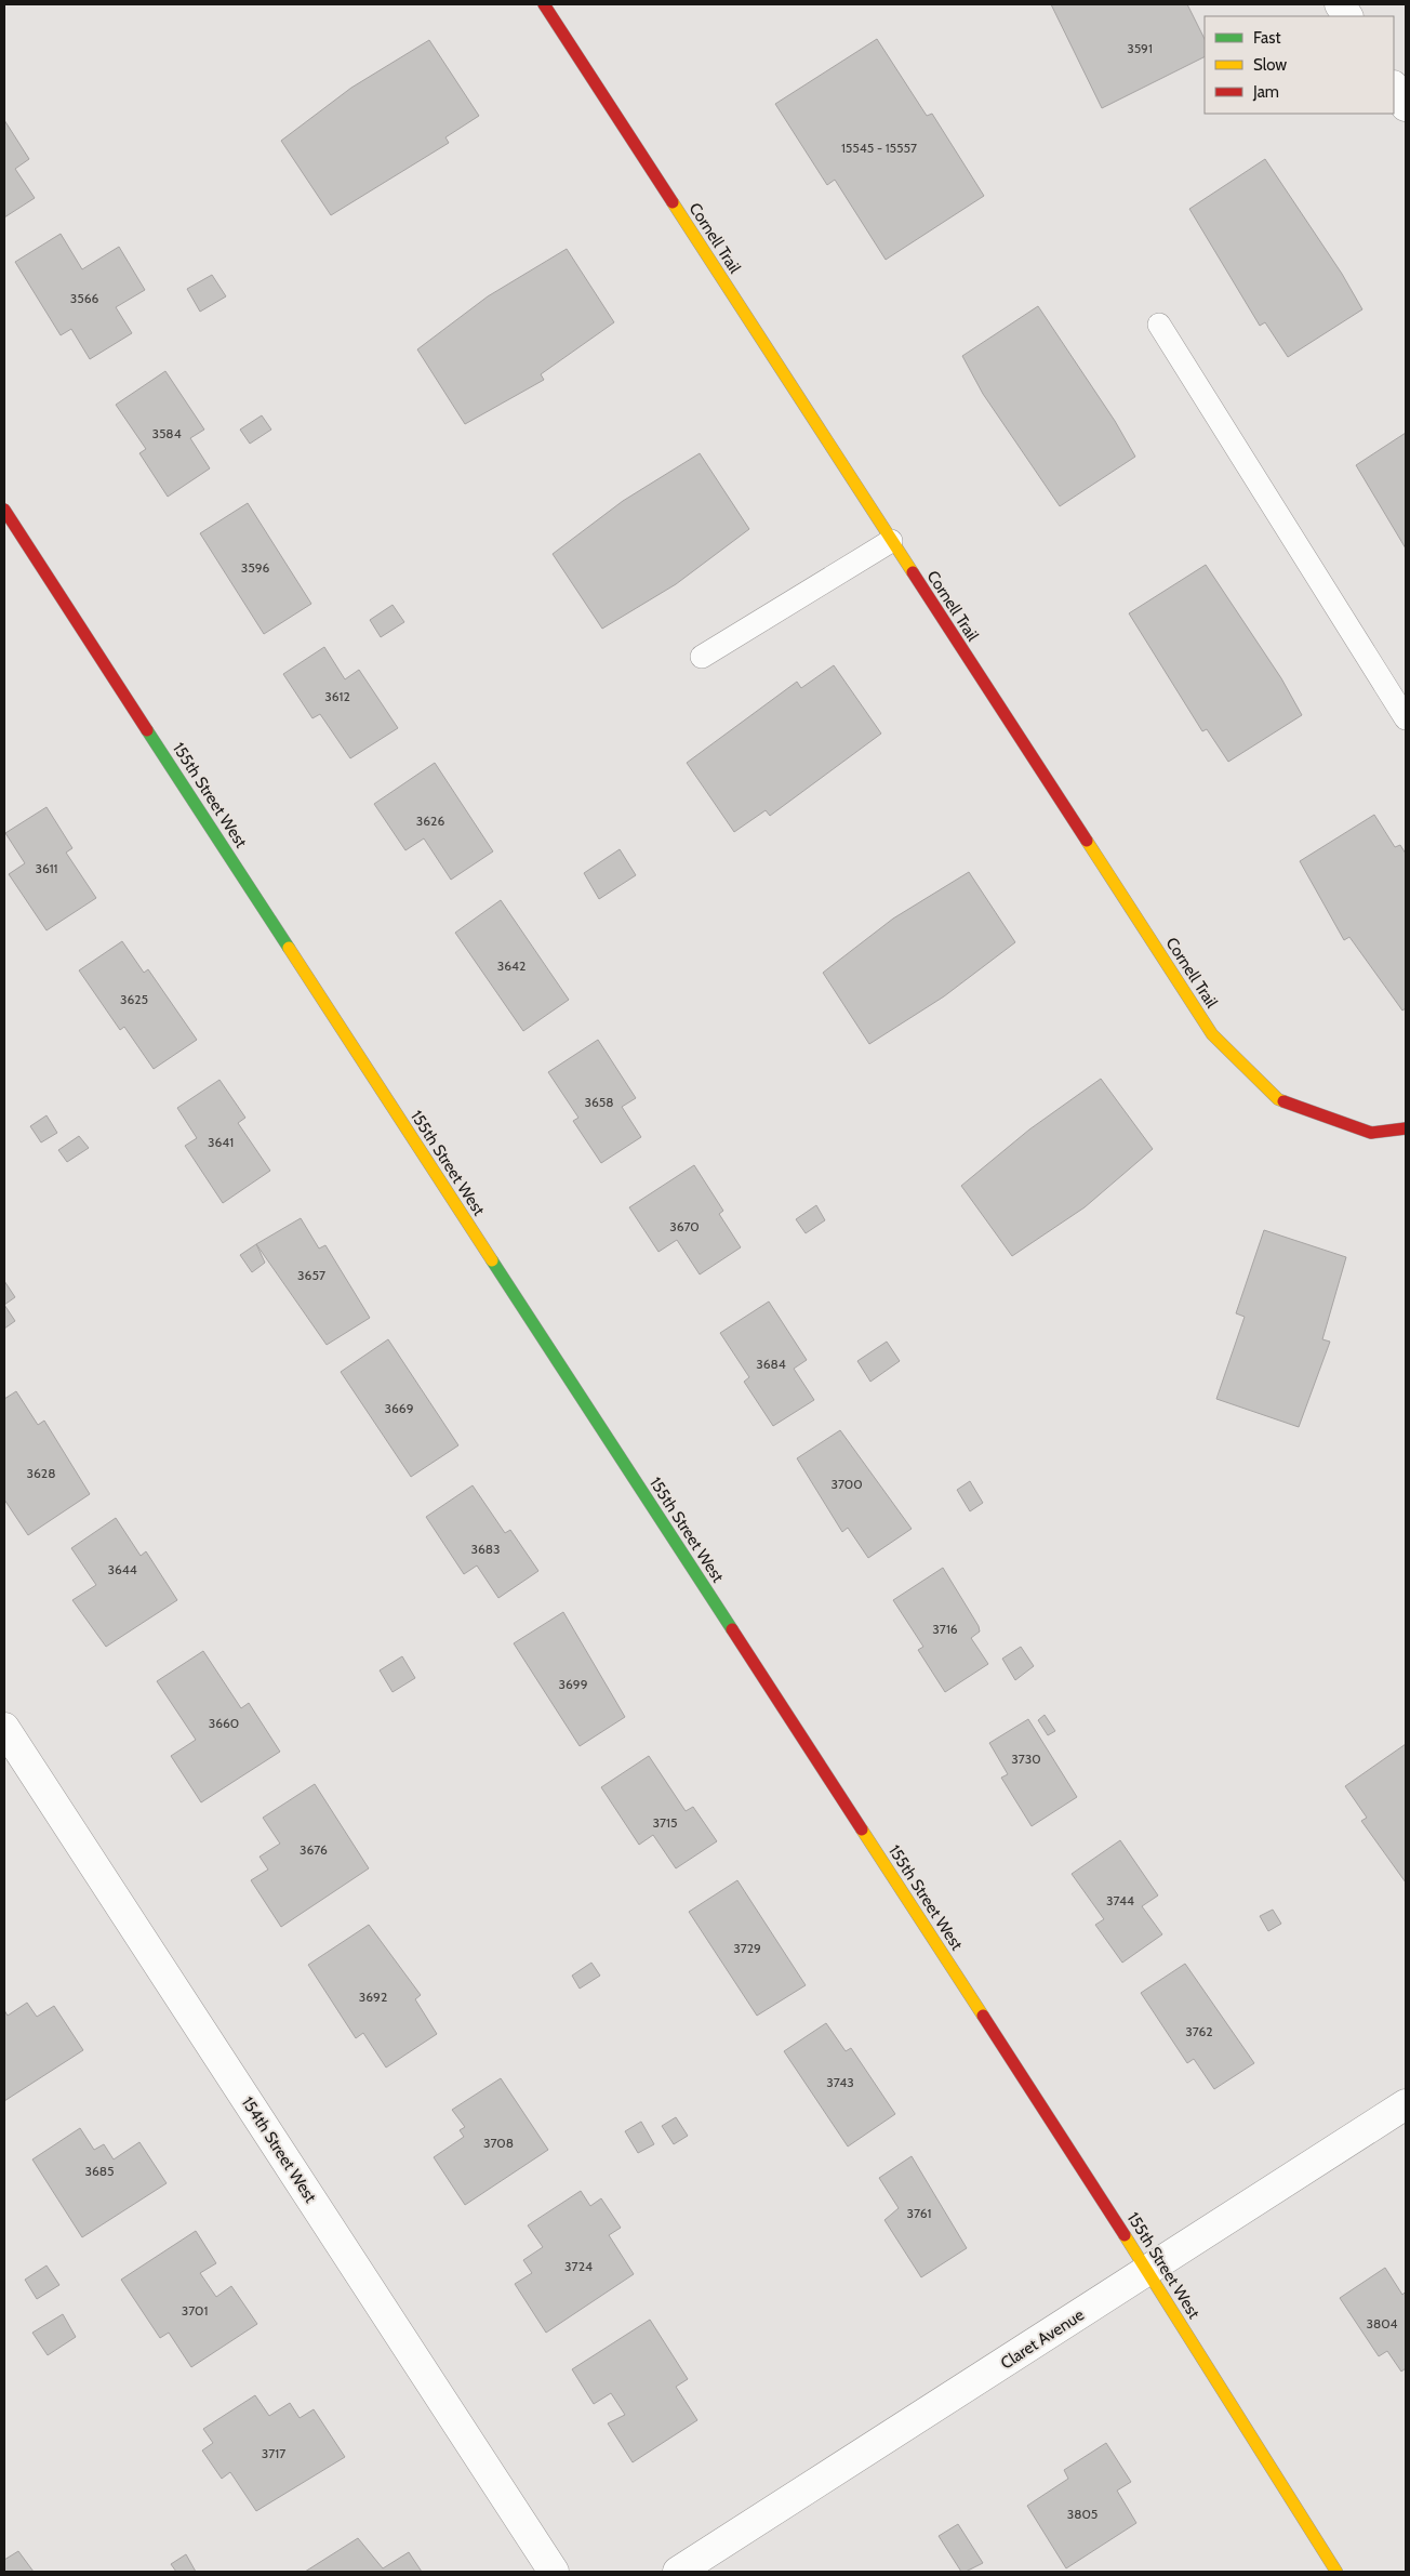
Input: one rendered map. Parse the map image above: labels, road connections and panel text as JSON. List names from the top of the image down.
{
  "streets": {
    "street": [
      "Cornell Trail",
      "155th Street West",
      "154th Street West",
      "Claret Avenue"
    ]
  },
  "crossings": [
    ["155th Street West", "Claret Avenue"]
  ],
  "house_numbers": [
    "3591",
    "15545 - 15557",
    "3566",
    "3584",
    "3596",
    "3612",
    "3626",
    "3611",
    "3642",
    "3625",
    "3658",
    "3641",
    "3670",
    "3657",
    "3684",
    "3669",
    "3628",
    "3700",
    "3683",
    "3644",
    "3716",
    "3699",
    "3660",
    "3730",
    "3715",
    "3676",
    "3744",
    "3729",
    "3692",
    "3762",
    "3743",
    "3708",
    "3685",
    "3761",
    "3724",
    "3701",
    "3804",
    "3717",
    "3805"
  ],
  "legend": ["Fast", "Slow", "Jam"]
}
